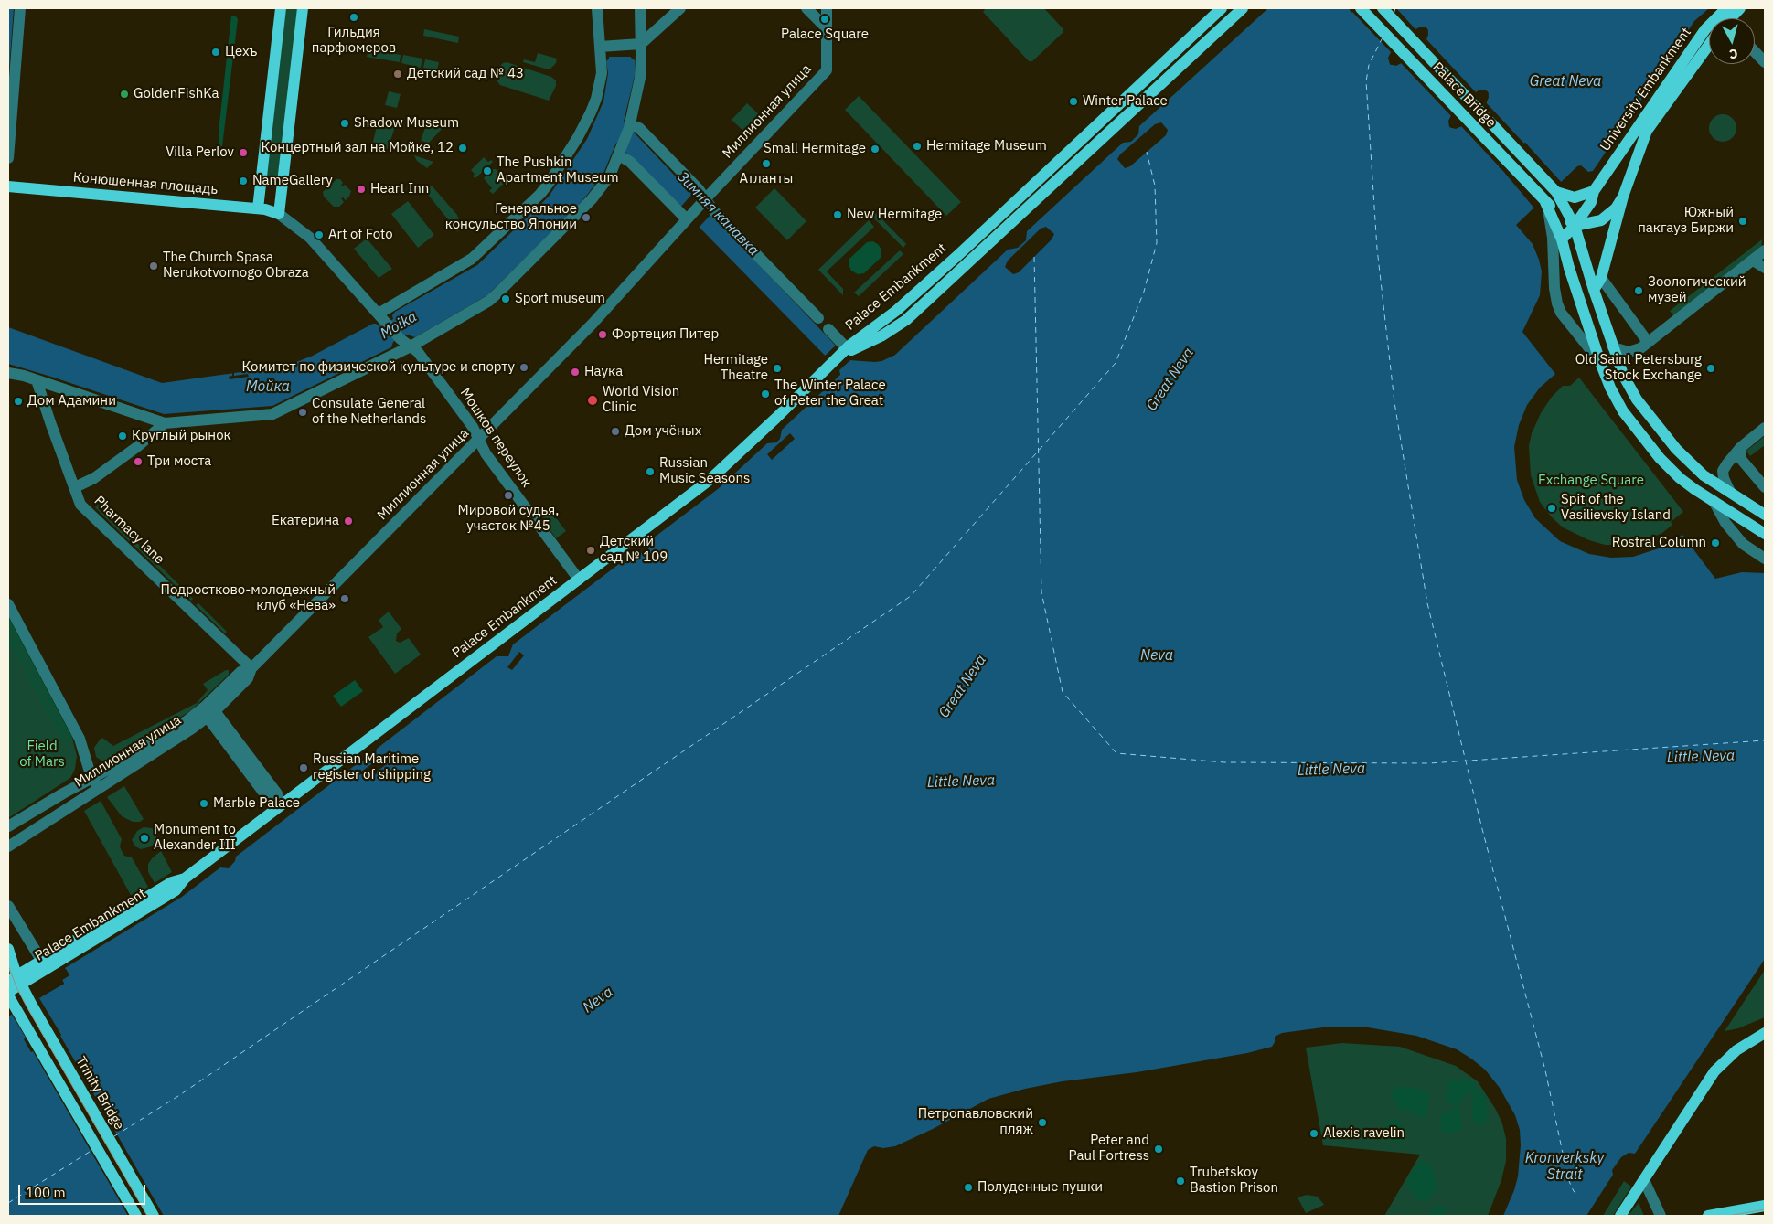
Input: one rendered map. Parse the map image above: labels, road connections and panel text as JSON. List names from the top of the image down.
{
  "streets": {
    "main road": [
      "University Embankment",
      "Palace Bridge",
      "Конюшенная площадь",
      "Palace Embankment",
      "Trinity Bridge"
    ],
    "street": ["Миллионная улица", "Мошков переулок", "Pharmacy lane"]
  },
  "crossings": [
    ["Миллионная улица", "Мошков переулок"],
    ["Миллионная улица", "Pharmacy lane"],
    ["Конюшенная площадь", "Мошков переулок"],
    ["Palace Embankment", "Мошков переулок"],
    ["Palace Embankment", "Trinity Bridge"]
  ],
  "water": [
    "Great Neva",
    "Зимняя канавка",
    "Moika",
    "Мойка",
    "Neva",
    "Little Neva",
    "Kronverksky Strait"
  ],
  "parks": ["Exchange Square", "Field of Mars"],
  "places": [
    "Гильдия парфюмеров",
    "Palace Square",
    "Цехъ",
    "Детский сад № 43",
    "GoldenFishKa",
    "Winter Palace",
    "Shadow Museum",
    "Hermitage Museum",
    "Концертный зал на Мойке, 12",
    "Small Hermitage",
    "Villa Perlov",
    "Атланты",
    "The Pushkin Apartment Museum",
    "NameGallery",
    "Heart Inn",
    "New Hermitage",
    "Генеральное консульство Японии",
    "Южный пакгауз Биржи",
    "Art of Foto",
    "The Church Spasa Nerukotvornogo Obraza",
    "Зоологический музей",
    "Sport museum",
    "Фортеция Питер",
    "Комитет по физической культуре и спорту",
    "Hermitage Theatre",
    "Old Saint Petersburg Stock Exchange",
    "Наука",
    "The Winter Palace of Peter the Great",
    "World Vision Clinic",
    "Дом Адамини",
    "Consulate General of the Netherlands",
    "Дом учёных",
    "Круглый рынок",
    "Три моста",
    "Russian Music Seasons",
    "Мировой судья, участок №45",
    "Spit of the Vasilievsky Island",
    "Екатерина",
    "Rostral Column",
    "Детский сад № 109",
    "Подростково-молодежный клуб «Нева»",
    "Russian Maritime register of shipping",
    "Marble Palace",
    "Monument to Alexander III",
    "Петропавловский пляж",
    "Alexis ravelin",
    "Peter and Paul Fortress",
    "Trubetskoy Bastion Prison",
    "Полуденные пушки"
  ],
  "scale_bar": "100 m",
  "north": "bottom"
}
